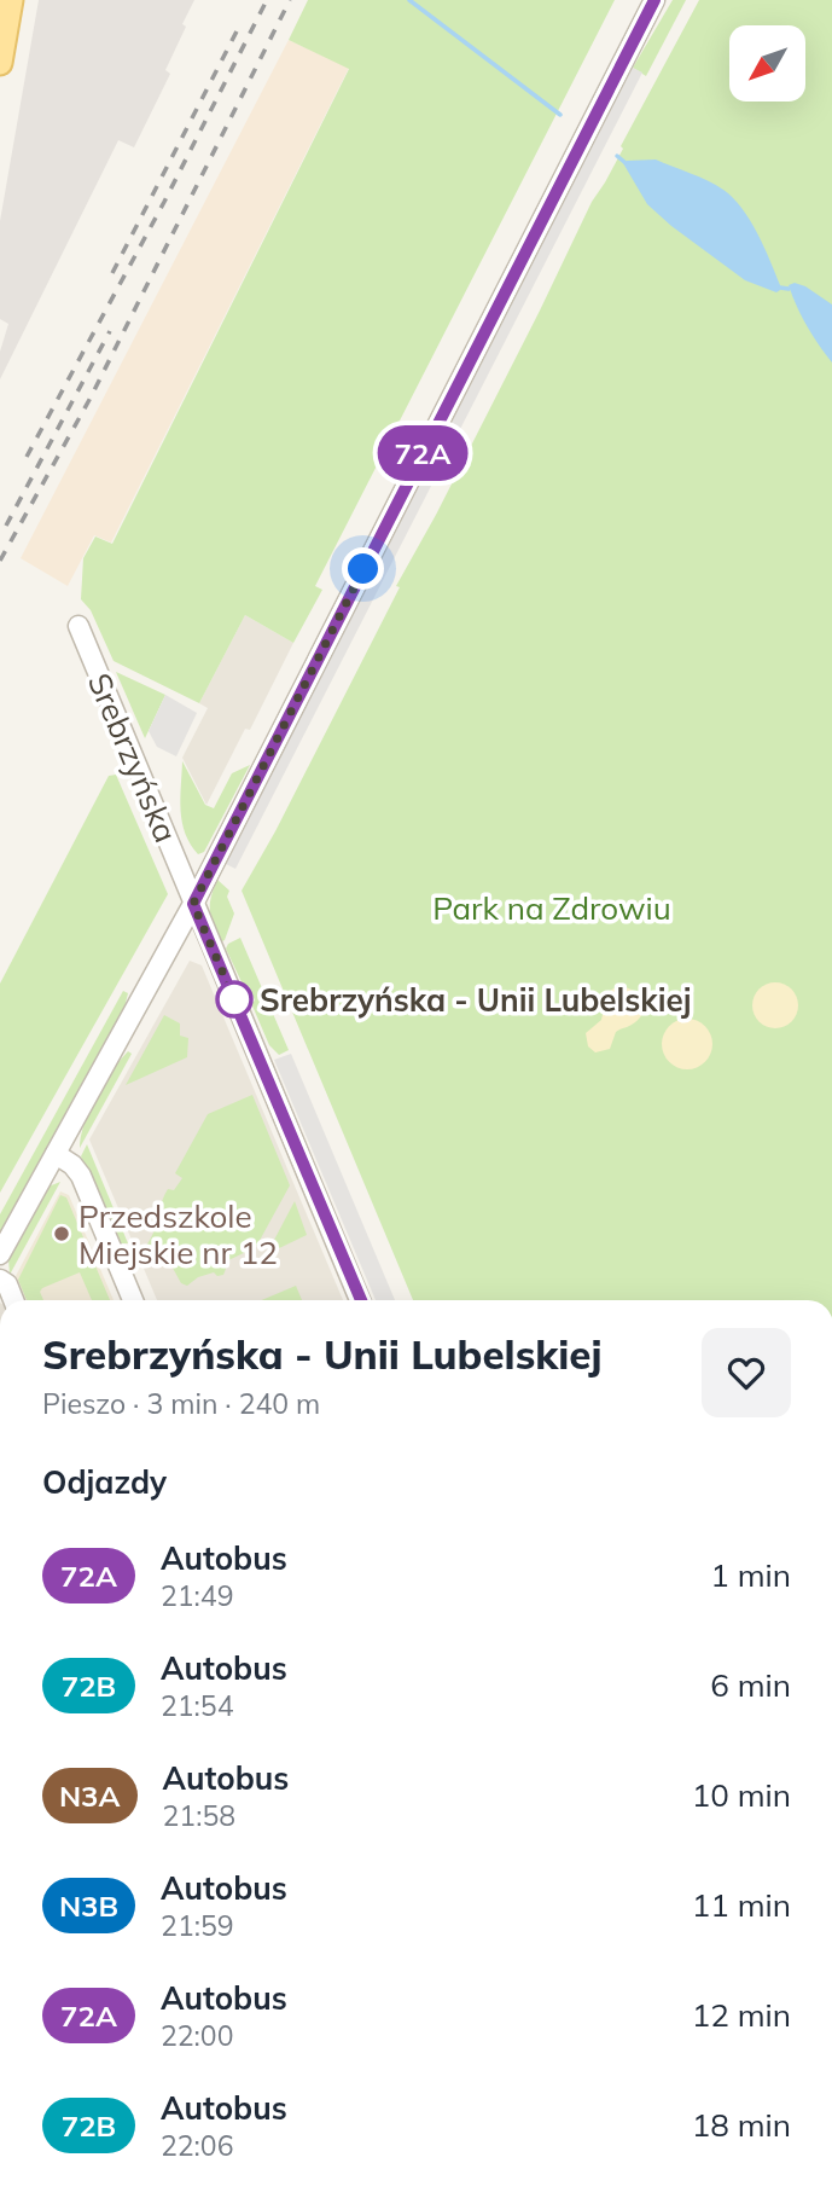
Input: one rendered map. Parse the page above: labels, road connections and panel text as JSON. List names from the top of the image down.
{
  "streets": {
    "street": ["Srebrzyńska"]
  },
  "parks": ["Park na Zdrowiu"],
  "places": ["Srebrzyńska - Unii Lubelskiej", "Przedszkole Miejskie nr 12"],
  "lines": ["bus line 72A"],
  "north": "bottom left",
  "page": {
    "on_map": "72A",
    "heading": [
      ["Srebrzyńska - Unii Lubelskiej", "Pieszo · 3 min · 240 m"],
      "Odjazdy"
    ],
    "list": [
      {
        "mark": "72A",
        "name": "Autobus",
        "note": "21:49",
        "value": "1 min"
      },
      {
        "mark": "72B",
        "name": "Autobus",
        "note": "21:54",
        "value": "6 min"
      },
      {
        "mark": "N3A",
        "name": "Autobus",
        "note": "21:58",
        "value": "10 min"
      },
      {
        "mark": "N3B",
        "name": "Autobus",
        "note": "21:59",
        "value": "11 min"
      },
      {
        "mark": "72A",
        "name": "Autobus",
        "note": "22:00",
        "value": "12 min"
      },
      {
        "mark": "72B",
        "name": "Autobus",
        "note": "22:06",
        "value": "18 min"
      }
    ]
  }
}
